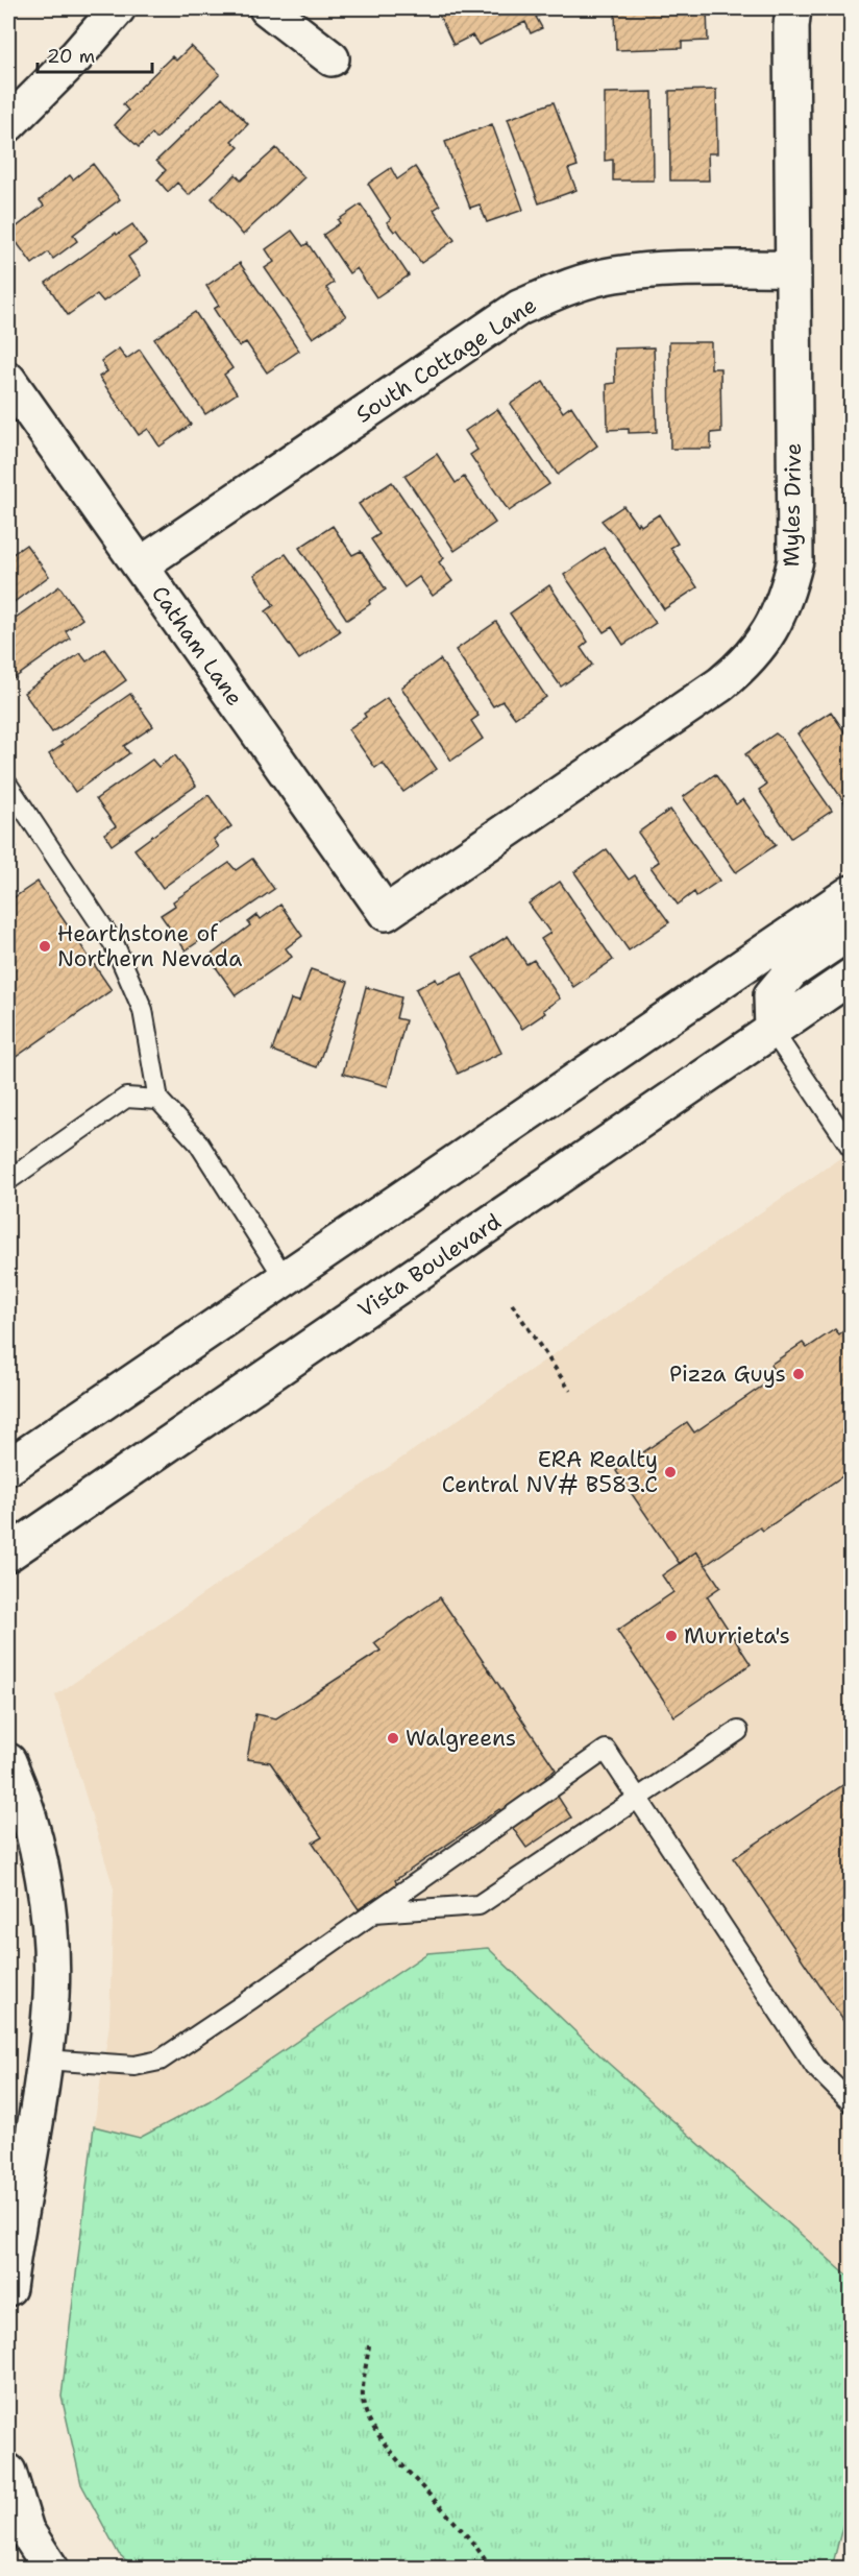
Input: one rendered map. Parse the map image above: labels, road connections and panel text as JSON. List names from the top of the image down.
{
  "streets": {
    "street": [
      "South Cottage Lane",
      "Myles Drive",
      "Catham Lane",
      "Vista Boulevard"
    ]
  },
  "crossings": [
    ["South Cottage Lane", "Myles Drive"],
    ["South Cottage Lane", "Catham Lane"],
    ["Myles Drive", "Catham Lane"]
  ],
  "places": [
    "Hearthstone of Northern Nevada",
    "Pizza Guys",
    "ERA Realty Central NV# B583.C",
    "Murrieta's",
    "Walgreens"
  ],
  "scale_bar": "20 m"
}
